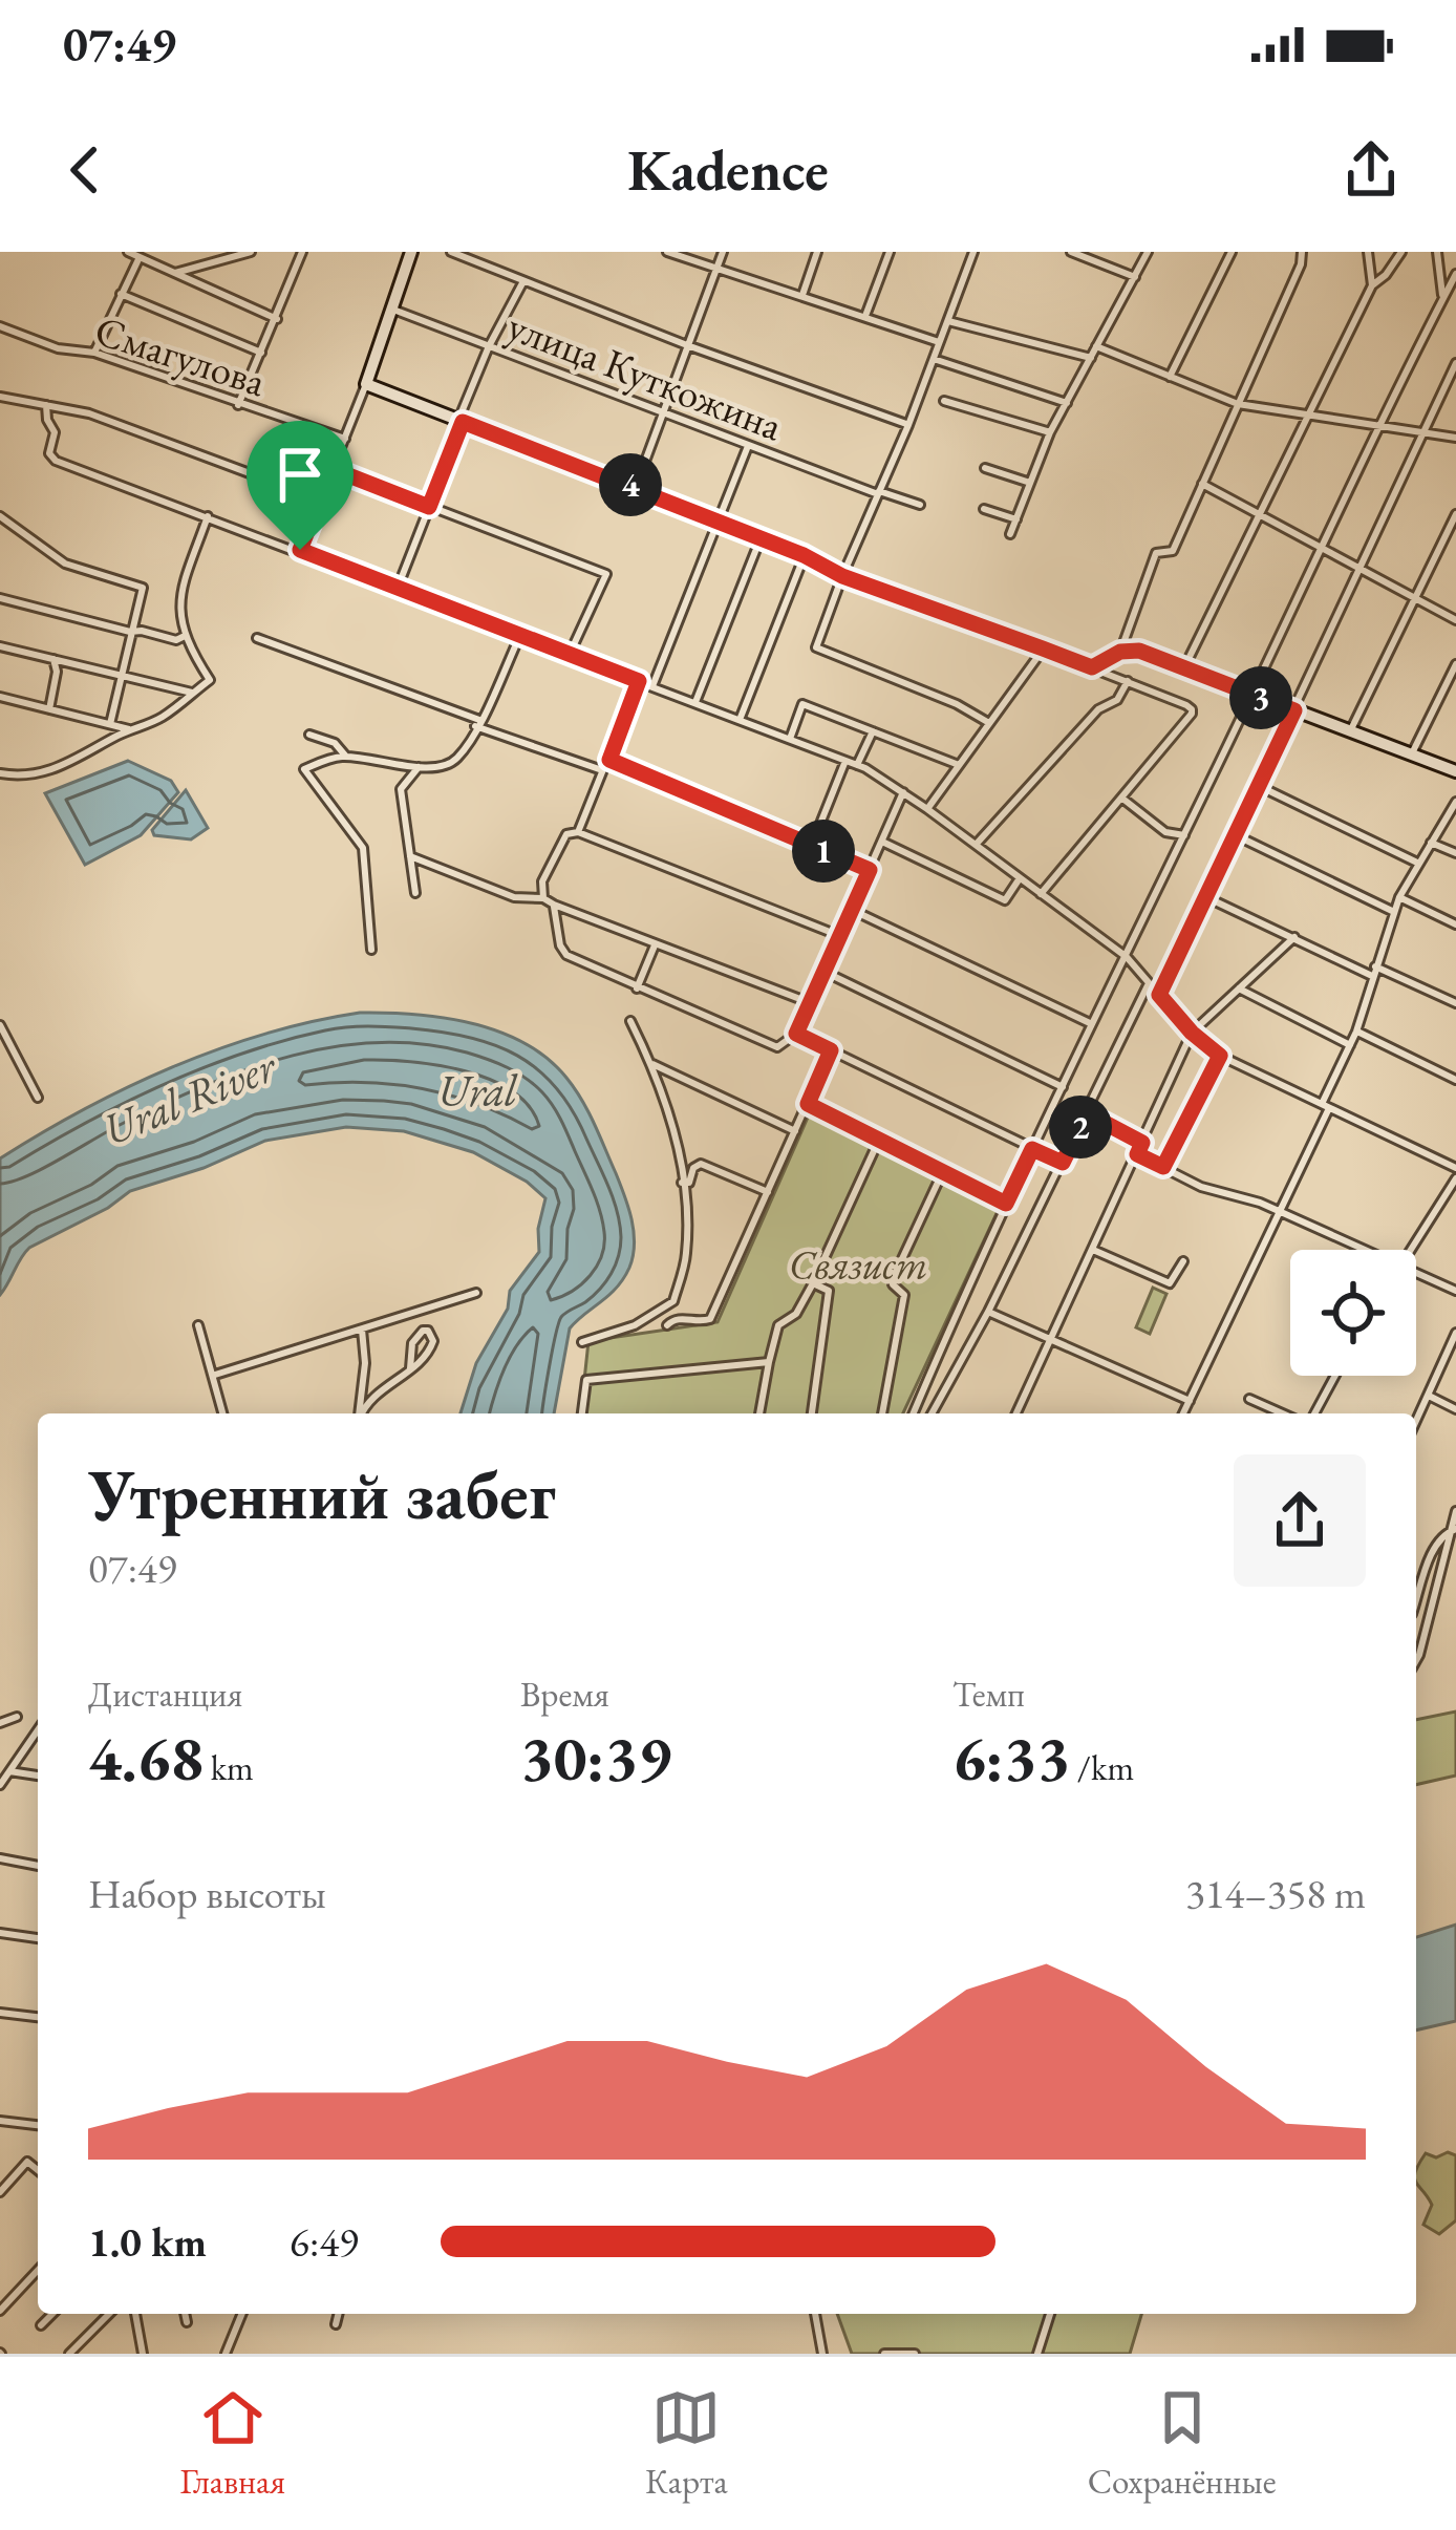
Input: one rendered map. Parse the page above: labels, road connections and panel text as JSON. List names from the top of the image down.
{
  "streets": {
    "street": ["Смагулова", "улица Куткожина"]
  },
  "water": ["Ural", "Ural River"],
  "parks": ["Связист"],
  "page": {
    "status": "07:49",
    "header": "Kadence",
    "pins": [
      "4",
      "3",
      "1",
      "2"
    ],
    "heading": ["Утренний забег", "07:49"],
    "stats": [
      ["Дистанция", "4.68 km"],
      ["Время", "30:39"],
      ["Темп", "6:33 /km"]
    ],
    "chart": ["Набор высоты", "314–358 m"],
    "list": [
      {
        "name": "1.0 km",
        "note": "6:49"
      }
    ],
    "tabs": ["Главная", "Карта", "Сохранённые"]
  }
}
